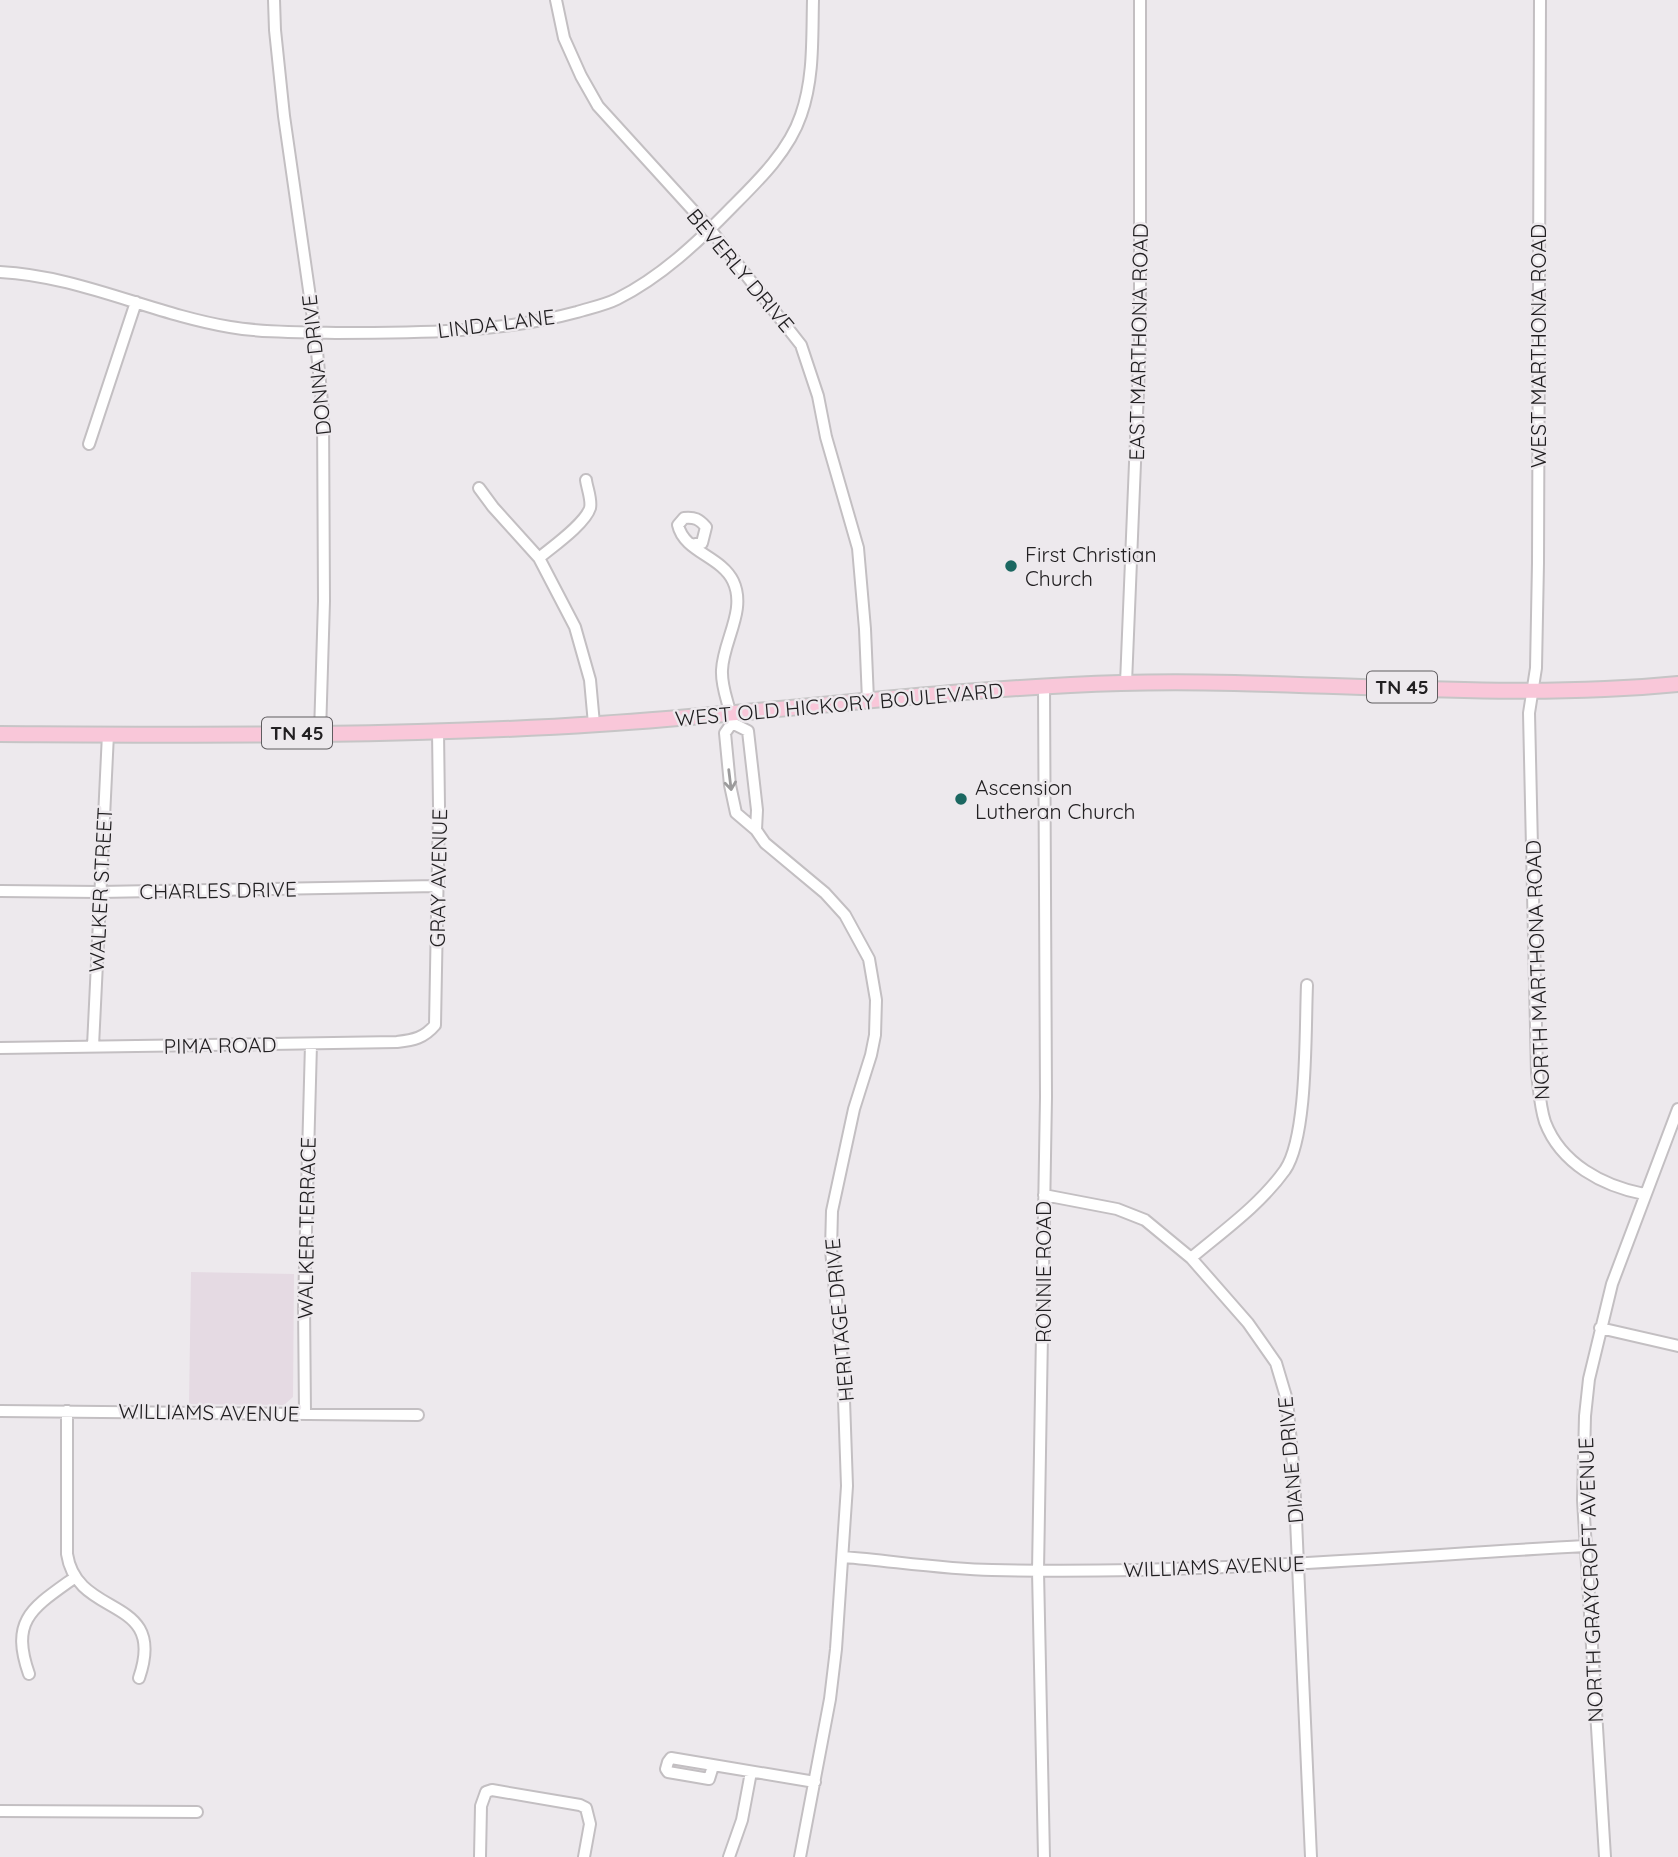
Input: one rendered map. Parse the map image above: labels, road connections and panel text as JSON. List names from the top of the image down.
{
  "streets": {
    "main road": ["TN 45", "WEST OLD HICKORY BOULEVARD"],
    "street": [
      "BEVERLY DRIVE",
      "LINDA LANE",
      "EAST MARTHONA ROAD",
      "WEST MARTHONA ROAD",
      "DONNA DRIVE",
      "GRAY AVENUE",
      "WALKER STREET",
      "CHARLES DRIVE",
      "NORTH MARTHONA ROAD",
      "PIMA ROAD",
      "WALKER TERRACE",
      "RONNIE ROAD",
      "HERITAGE DRIVE",
      "WILLIAMS AVENUE",
      "DIANE DRIVE",
      "NORTH GRAYCROFT AVENUE"
    ]
  },
  "crossings": [
    ["BEVERLY DRIVE", "LINDA LANE"],
    ["BEVERLY DRIVE", "WEST OLD HICKORY BOULEVARD"],
    ["LINDA LANE", "DONNA DRIVE"],
    ["EAST MARTHONA ROAD", "WEST OLD HICKORY BOULEVARD"],
    ["WEST MARTHONA ROAD", "WEST OLD HICKORY BOULEVARD"],
    ["WEST MARTHONA ROAD", "NORTH MARTHONA ROAD"],
    ["DONNA DRIVE", "WEST OLD HICKORY BOULEVARD"],
    ["WEST OLD HICKORY BOULEVARD", "GRAY AVENUE"],
    ["WEST OLD HICKORY BOULEVARD", "WALKER STREET"],
    ["WEST OLD HICKORY BOULEVARD", "NORTH MARTHONA ROAD"],
    ["WEST OLD HICKORY BOULEVARD", "RONNIE ROAD"],
    ["WEST OLD HICKORY BOULEVARD", "HERITAGE DRIVE"],
    ["GRAY AVENUE", "CHARLES DRIVE"],
    ["GRAY AVENUE", "PIMA ROAD"],
    ["WALKER STREET", "CHARLES DRIVE"],
    ["WALKER STREET", "PIMA ROAD"],
    ["NORTH MARTHONA ROAD", "NORTH GRAYCROFT AVENUE"],
    ["PIMA ROAD", "WALKER TERRACE"],
    ["WALKER TERRACE", "WILLIAMS AVENUE"],
    ["RONNIE ROAD", "WILLIAMS AVENUE"],
    ["RONNIE ROAD", "DIANE DRIVE"],
    ["HERITAGE DRIVE", "WILLIAMS AVENUE"],
    ["WILLIAMS AVENUE", "DIANE DRIVE"],
    ["WILLIAMS AVENUE", "NORTH GRAYCROFT AVENUE"]
  ],
  "places": ["First Christian Church", "Ascension Lutheran Church"]
}
